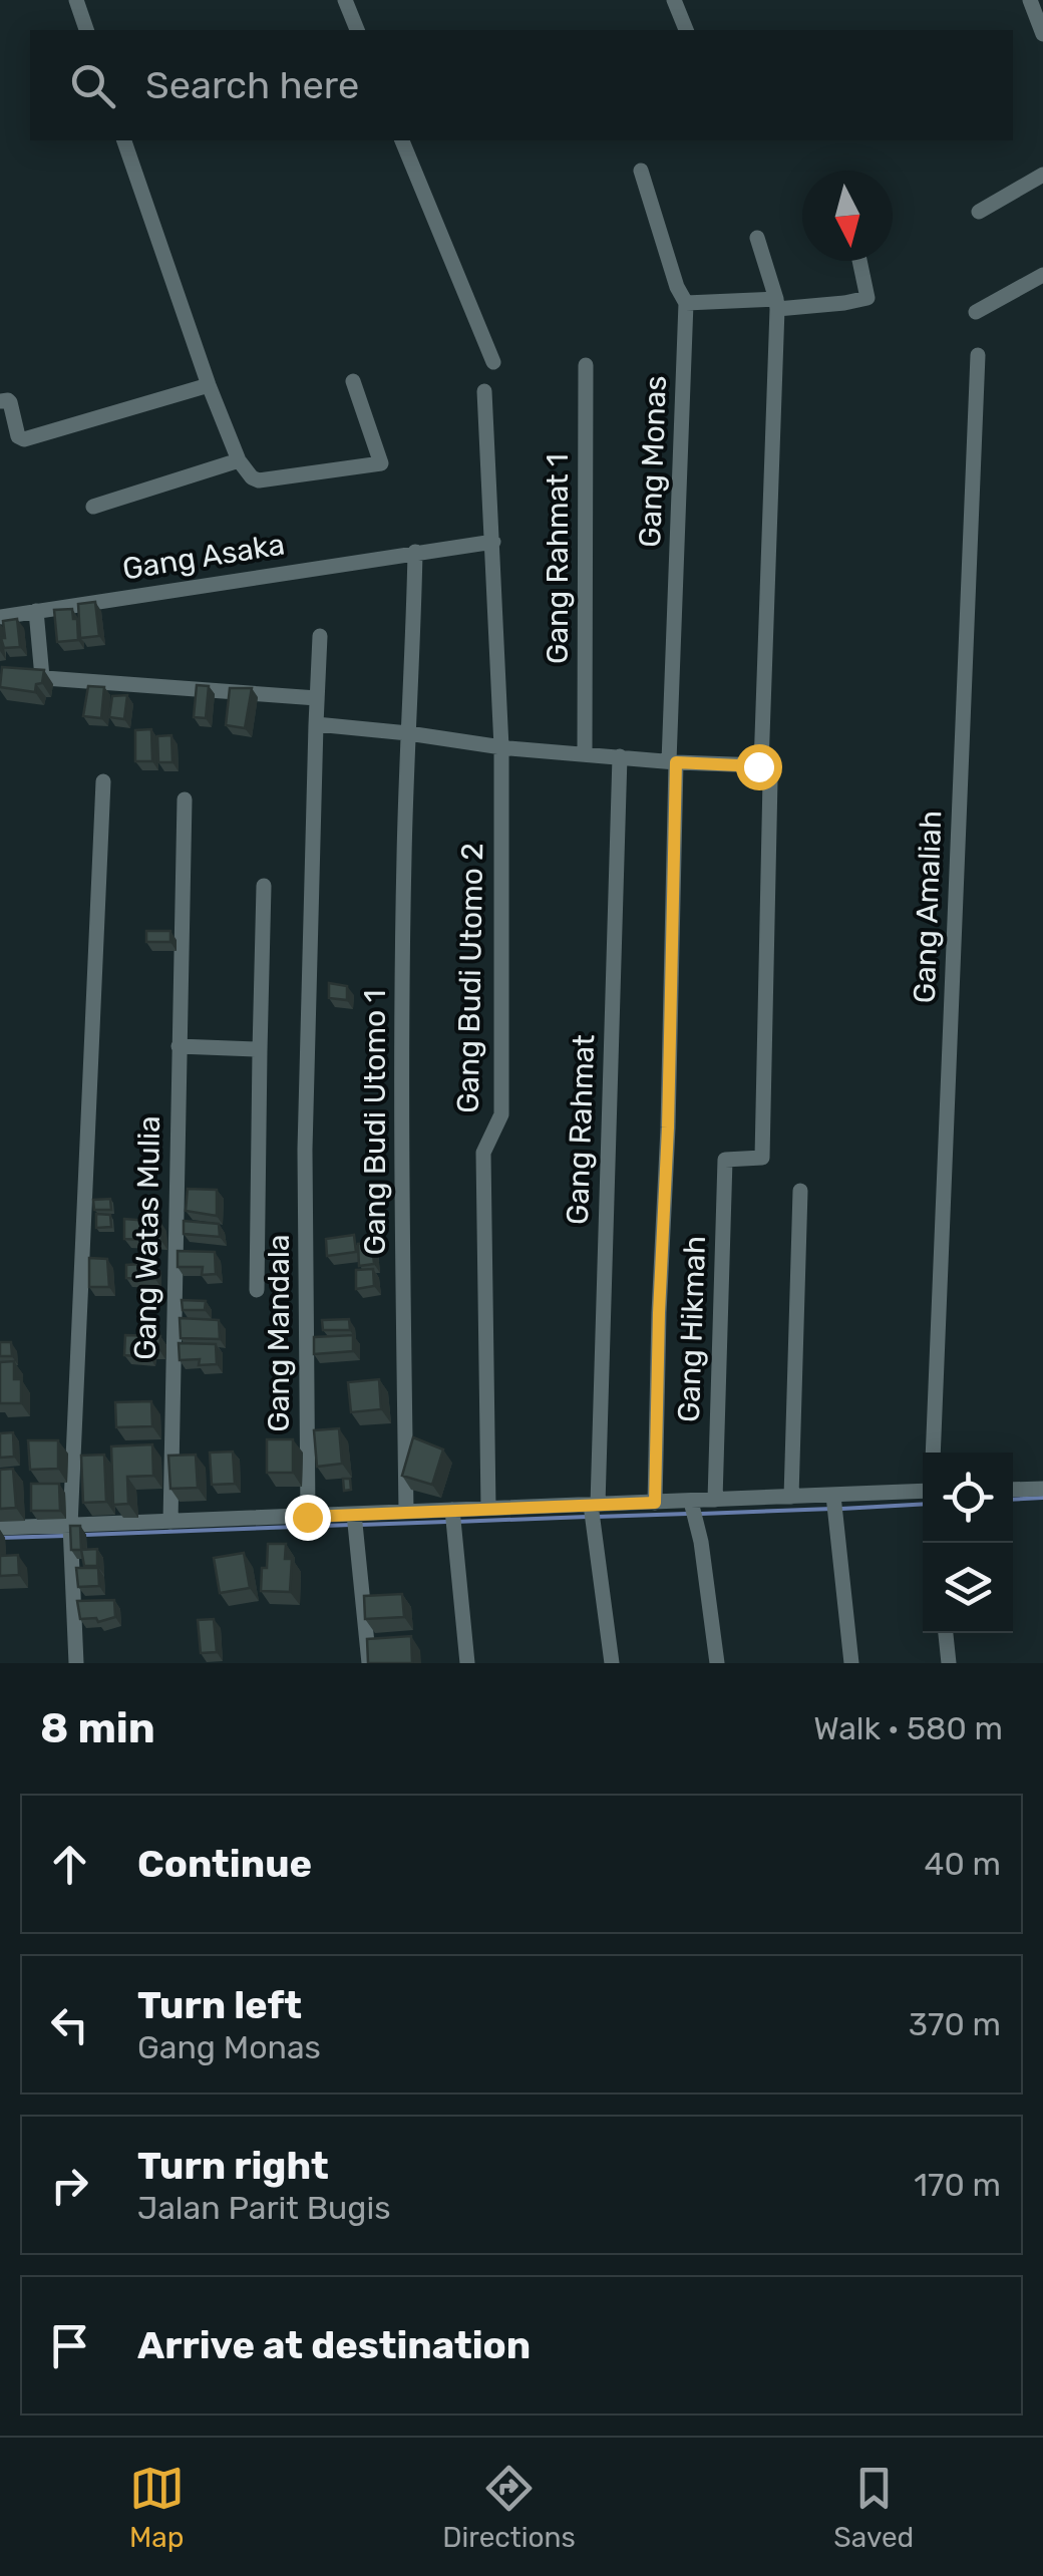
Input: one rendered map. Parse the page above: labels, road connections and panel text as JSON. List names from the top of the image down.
{
  "streets": {
    "street": [
      "Gang Monas",
      "Gang Asaka",
      "Gang Rahmat 1",
      "Gang Amaliah",
      "Gang Budi Utomo 2",
      "Gang Budi Utomo 1",
      "Gang Rahmat",
      "Gang Watas Mulia",
      "Gang Hikmah",
      "Gang Mandala"
    ]
  },
  "crossings": [
    ["Gang Asaka", "Gang Budi Utomo 2"],
    ["Gang Asaka", "Gang Budi Utomo 1"]
  ],
  "north": "bottom",
  "page": {
    "search": "Search here",
    "heading": ["8 min", "Walk · 580 m"],
    "list": [
      ["Continue", "40 m"],
      ["Turn left", "Gang Monas", "370 m"],
      ["Turn right", "Jalan Parit Bugis", "170 m"],
      "Arrive at destination"
    ],
    "nav": ["Map", "Directions", "Saved"]
  }
}
